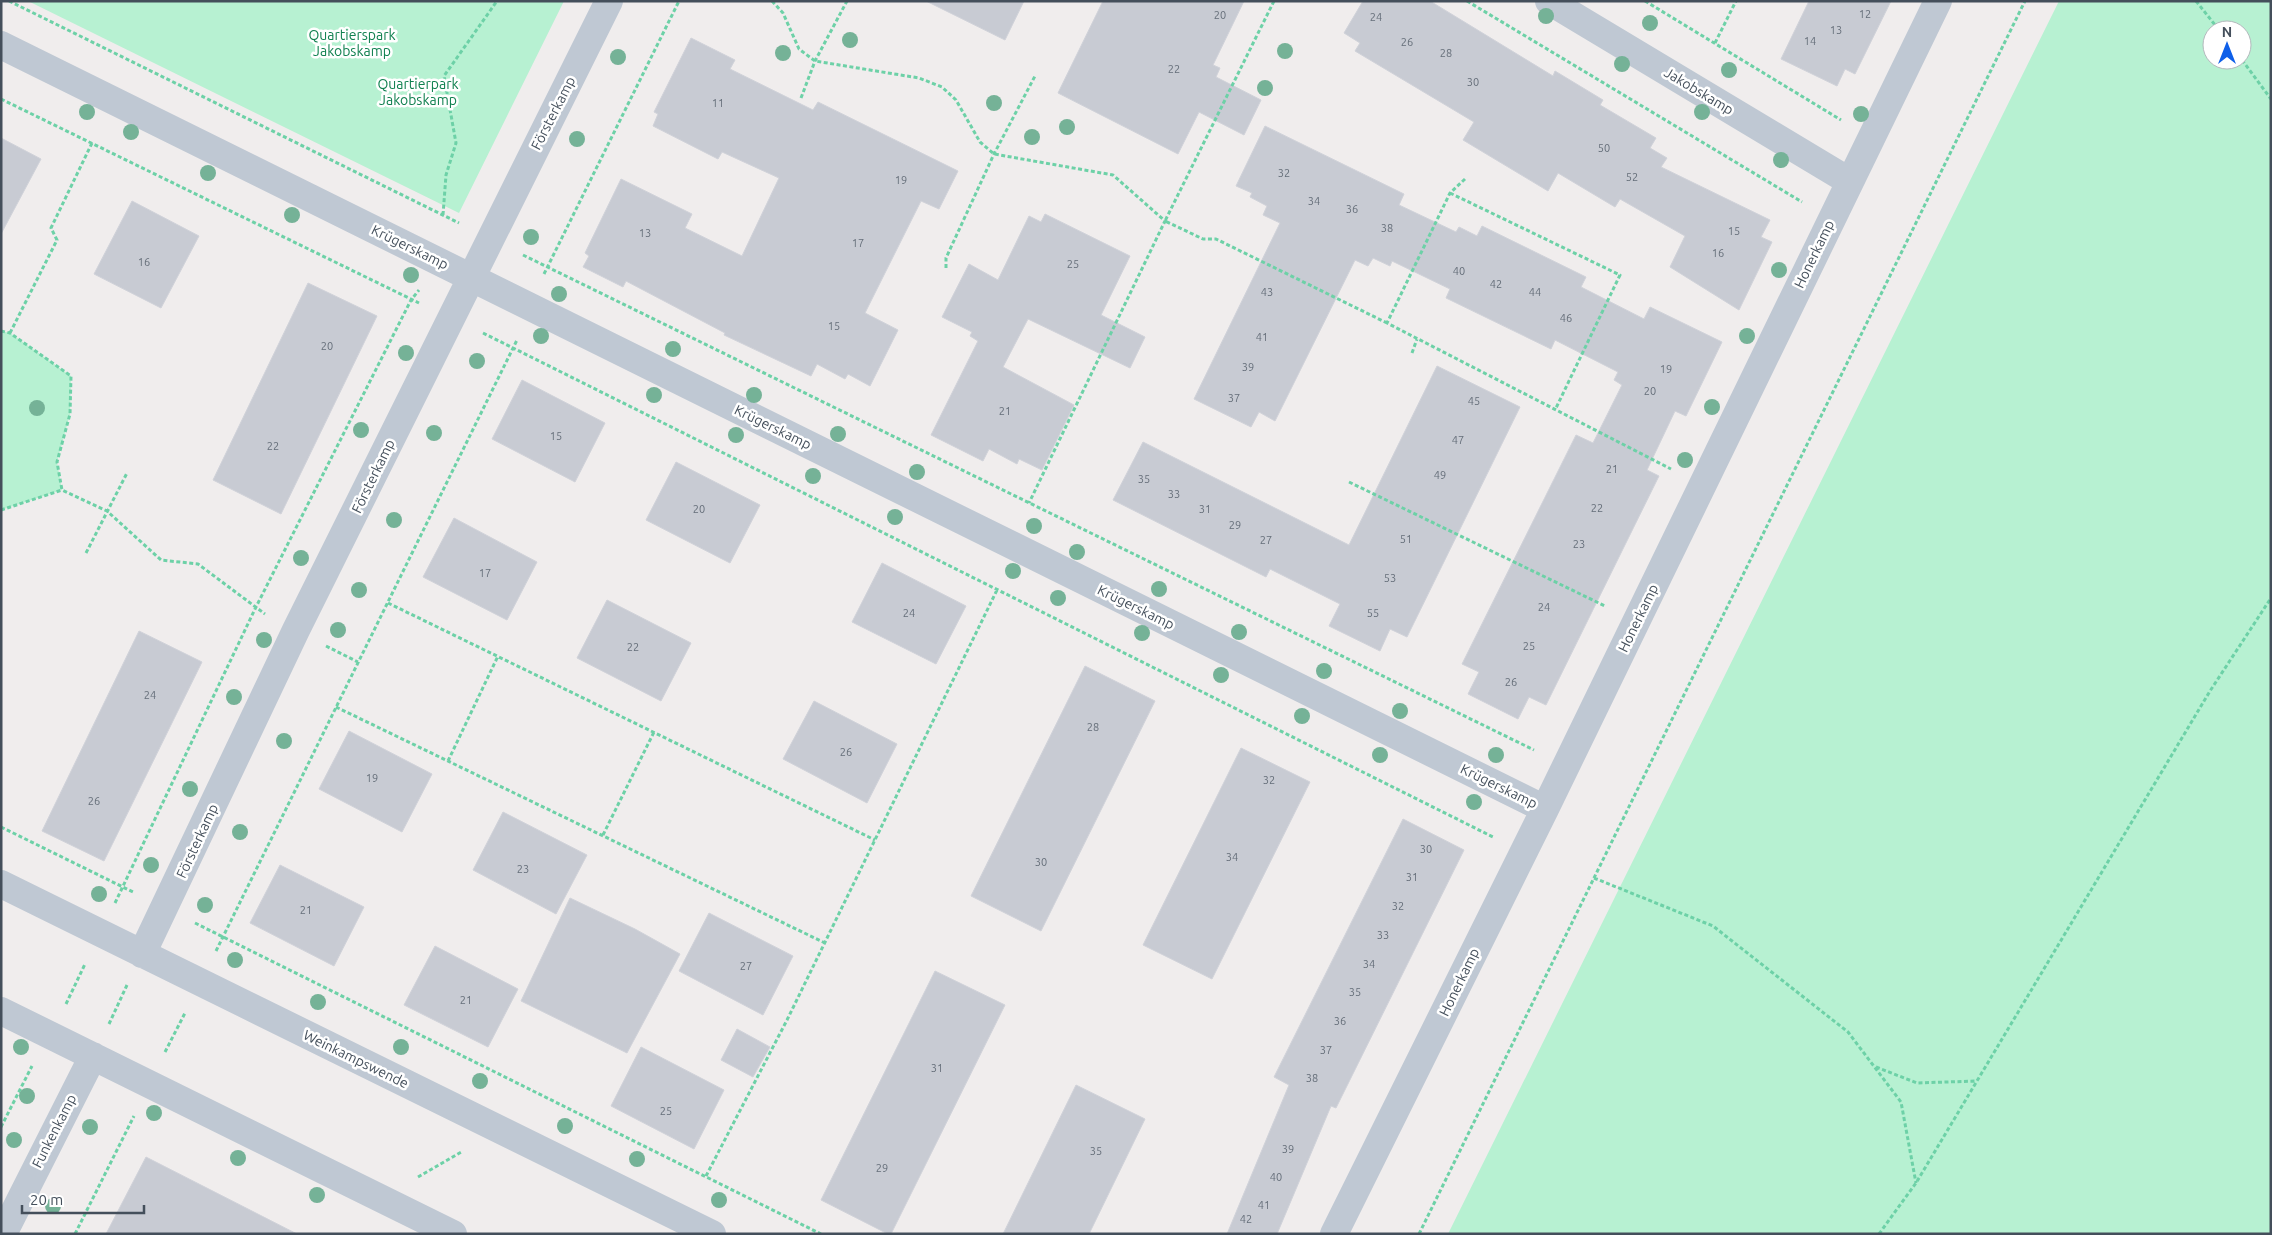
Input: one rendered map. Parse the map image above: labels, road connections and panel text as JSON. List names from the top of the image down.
{
  "streets": {
    "street": [
      "Jakobskamp",
      "Försterkamp",
      "Krügerskamp",
      "Honerkamp",
      "Weinkampswende",
      "Funkenkamp"
    ]
  },
  "crossings": [
    ["Jakobskamp", "Honerkamp"],
    ["Försterkamp", "Krügerskamp"],
    ["Försterkamp", "Weinkampswende"],
    ["Krügerskamp", "Honerkamp"]
  ],
  "parks": ["Quartierspark Jakobskamp", "Quartierpark Jakobskamp"],
  "house_numbers": [
    "12",
    "20",
    "24",
    "13",
    "14",
    "26",
    "28",
    "22",
    "30",
    "11",
    "50",
    "32",
    "52",
    "19",
    "34",
    "36",
    "38",
    "15",
    "13",
    "17",
    "16",
    "16",
    "25",
    "40",
    "42",
    "43",
    "44",
    "46",
    "15",
    "41",
    "20",
    "39",
    "19",
    "20",
    "37",
    "45",
    "21",
    "15",
    "47",
    "22",
    "21",
    "49",
    "35",
    "33",
    "22",
    "20",
    "31",
    "29",
    "51",
    "27",
    "23",
    "17",
    "53",
    "24",
    "24",
    "55",
    "25",
    "22",
    "26",
    "24",
    "28",
    "26",
    "19",
    "32",
    "26",
    "30",
    "34",
    "30",
    "23",
    "31",
    "32",
    "21",
    "33",
    "34",
    "27",
    "35",
    "21",
    "36",
    "37",
    "31",
    "38",
    "25",
    "39",
    "35",
    "29",
    "40",
    "41",
    "42"
  ],
  "scale_bar": "20 m",
  "north": "top"
}
